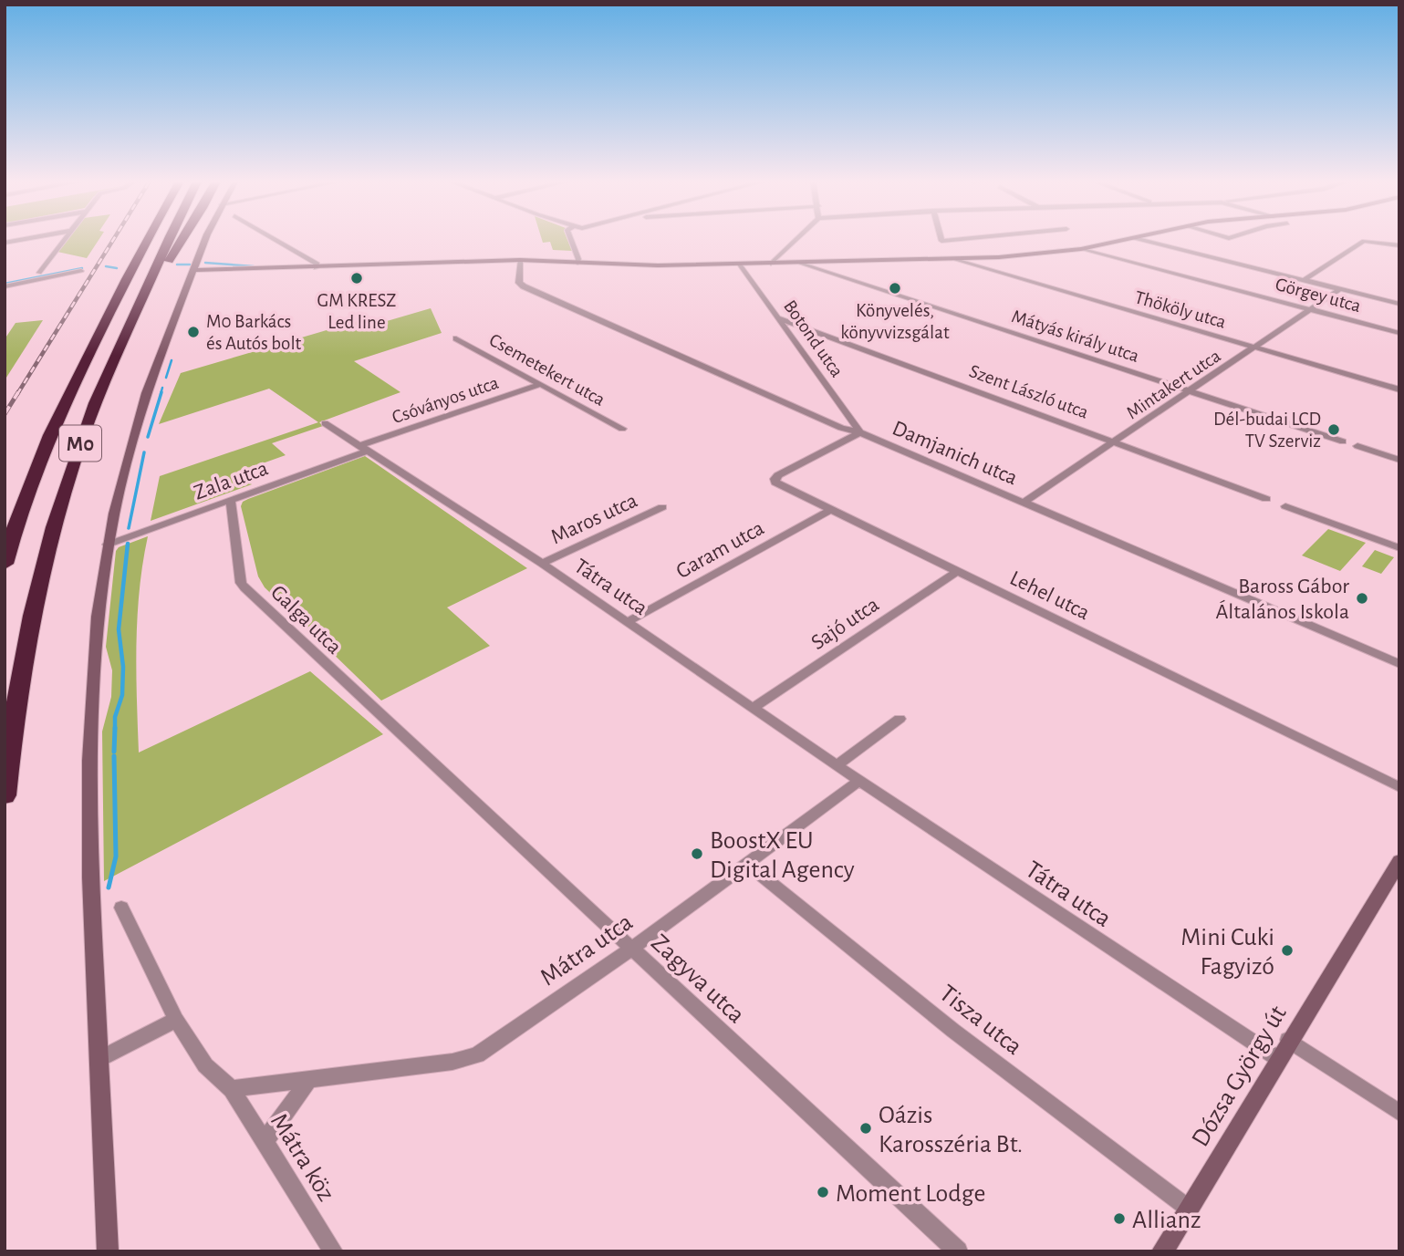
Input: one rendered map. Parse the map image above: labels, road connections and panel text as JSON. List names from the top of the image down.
{
  "streets": {
    "highway": ["M0"],
    "street": [
      "Görgey utca",
      "Thököly utca",
      "Mátyás király utca",
      "Botond utca",
      "Csemetekert utca",
      "Mintakert utca",
      "Szent László utca",
      "Csóványos utca",
      "Damjanich utca",
      "Zala utca",
      "Maros utca",
      "Garam utca",
      "Tátra utca",
      "Lehel utca",
      "Galga utca",
      "Sajó utca",
      "Mátra utca",
      "Zagyva utca",
      "Tisza utca",
      "Dózsa György út",
      "Mátra köz"
    ]
  },
  "crossings": [
    ["Görgey utca", "Mintakert utca"],
    ["Thököly utca", "Mintakert utca"],
    ["Mátyás király utca", "Mintakert utca"],
    ["Botond utca", "Szent László utca"],
    ["Botond utca", "Damjanich utca"],
    ["Botond utca", "Lehel utca"],
    ["Csemetekert utca", "Csóványos utca"],
    ["Mintakert utca", "Szent László utca"],
    ["Mintakert utca", "Damjanich utca"],
    ["Csóványos utca", "Zala utca"],
    ["Csóványos utca", "Tátra utca"],
    ["Damjanich utca", "Lehel utca"],
    ["Zala utca", "Tátra utca"],
    ["Zala utca", "Galga utca"],
    ["Maros utca", "Tátra utca"],
    ["Garam utca", "Tátra utca"],
    ["Garam utca", "Lehel utca"],
    ["Tátra utca", "Sajó utca"],
    ["Tátra utca", "Mátra utca"],
    ["Tátra utca", "Dózsa György út"],
    ["Lehel utca", "Sajó utca"],
    ["Galga utca", "Zagyva utca"],
    ["Mátra utca", "Zagyva utca"],
    ["Mátra utca", "Tisza utca"],
    ["Mátra utca", "Mátra köz"],
    ["Tisza utca", "Dózsa György út"]
  ],
  "places": [
    "GM KRESZ Led line",
    "Könyvelés, könyvvizsgálat",
    "M0 Barkács és Autós bolt",
    "Dél-budai LCD TV Szerviz",
    "Baross Gábor Általános Iskola",
    "BoostX EU Digital Agency",
    "Mini Cuki Fagyizó",
    "Oázis Karosszéria Bt.",
    "Moment Lodge",
    "Allianz"
  ]
}
